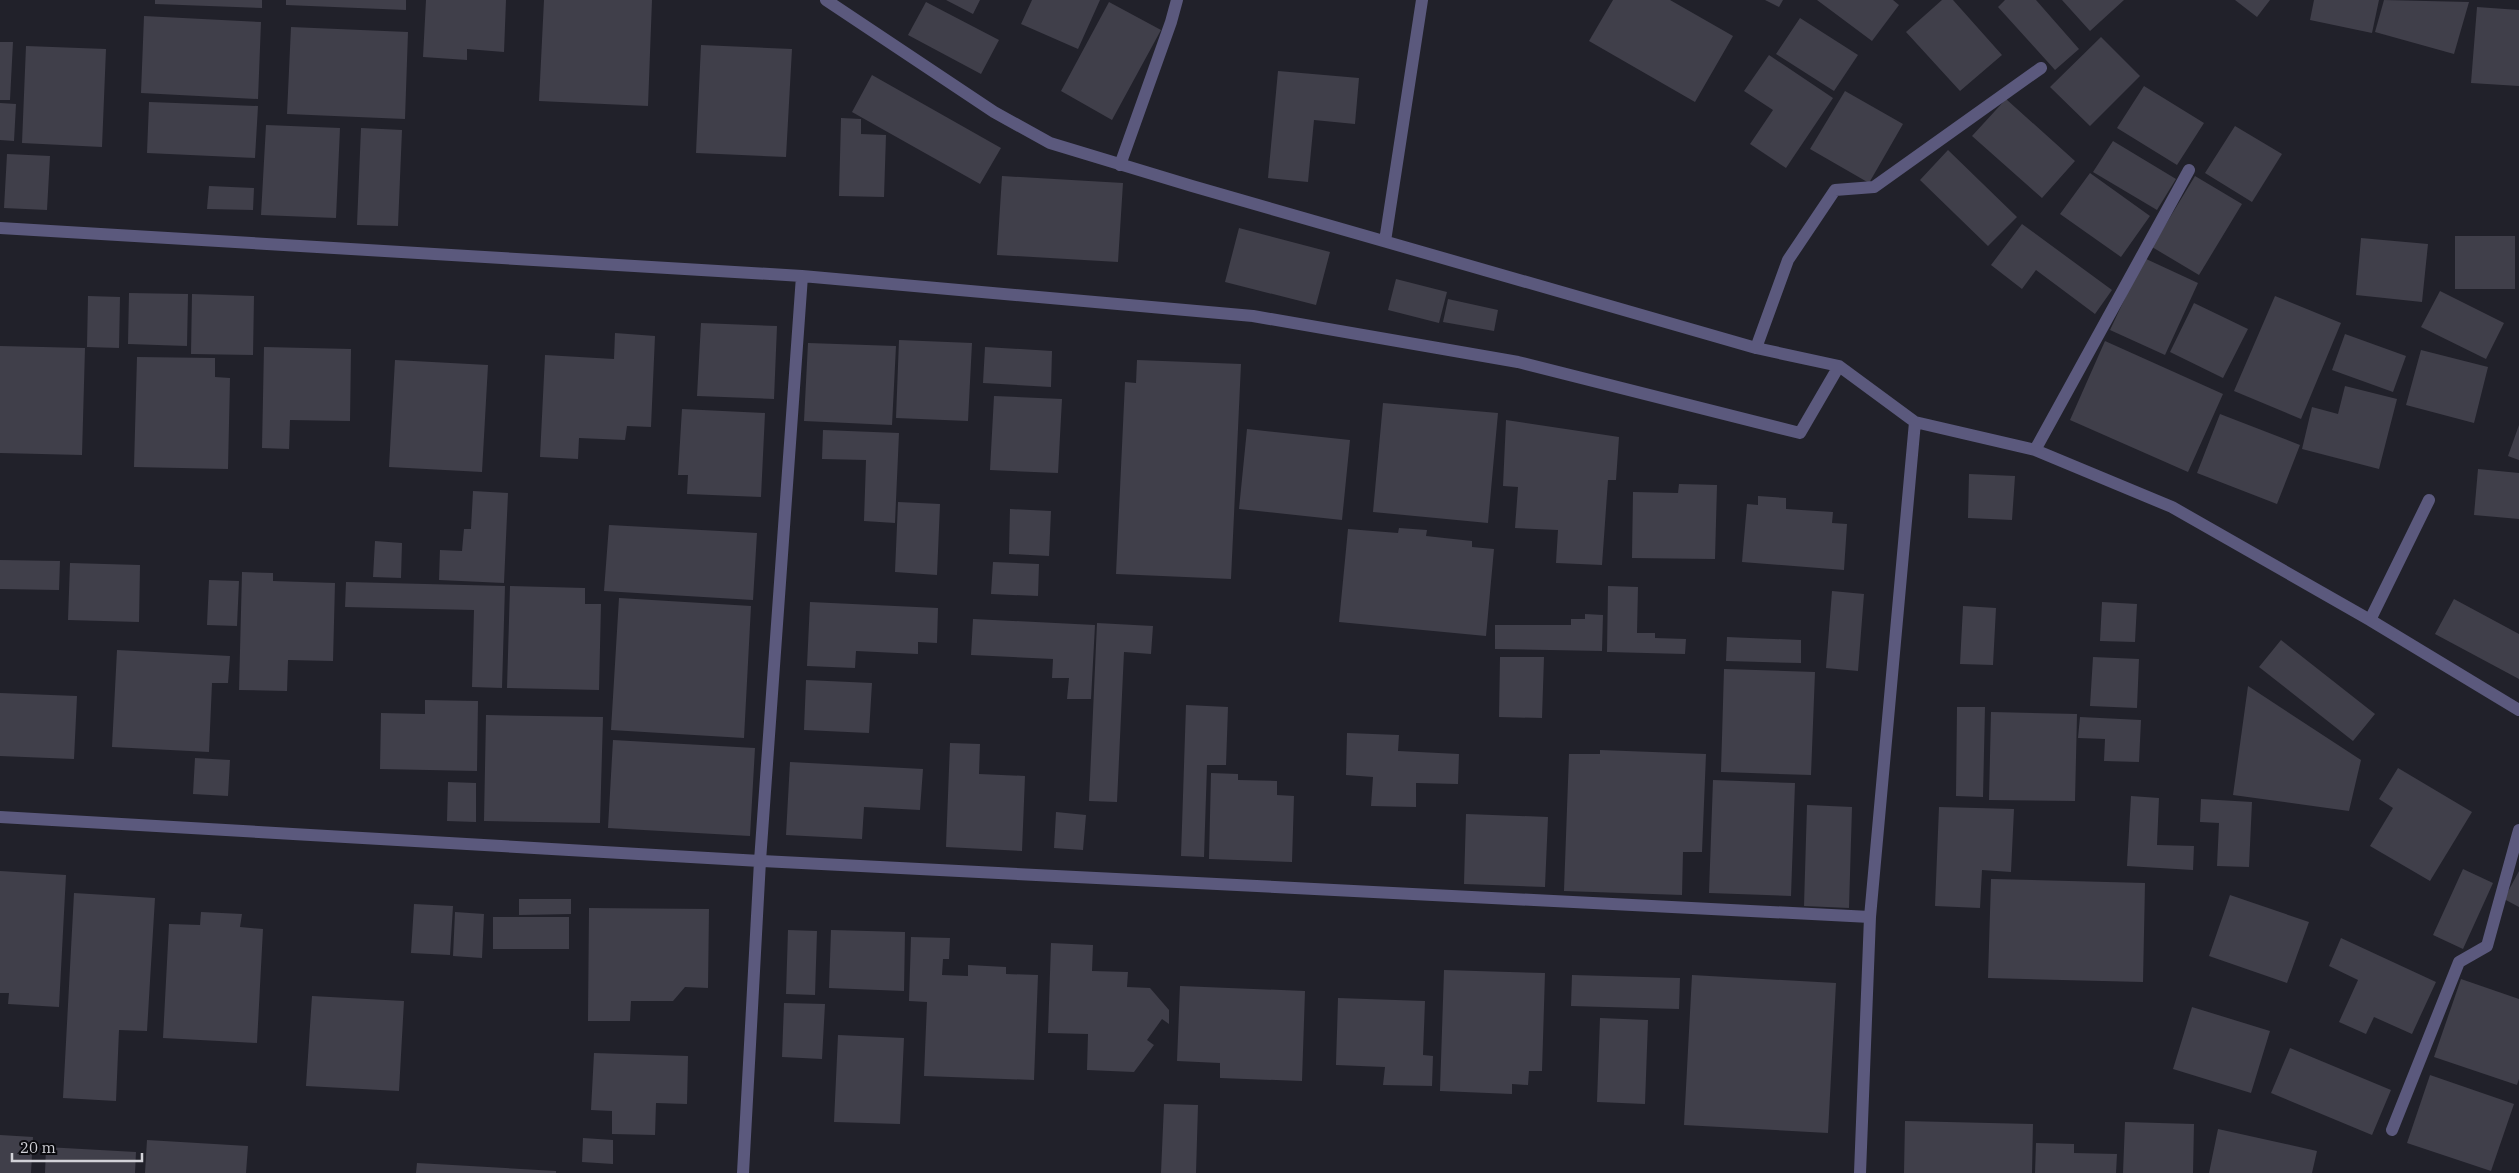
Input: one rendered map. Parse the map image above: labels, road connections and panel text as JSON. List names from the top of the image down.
{
  "scale_bar": "20 m"
}
